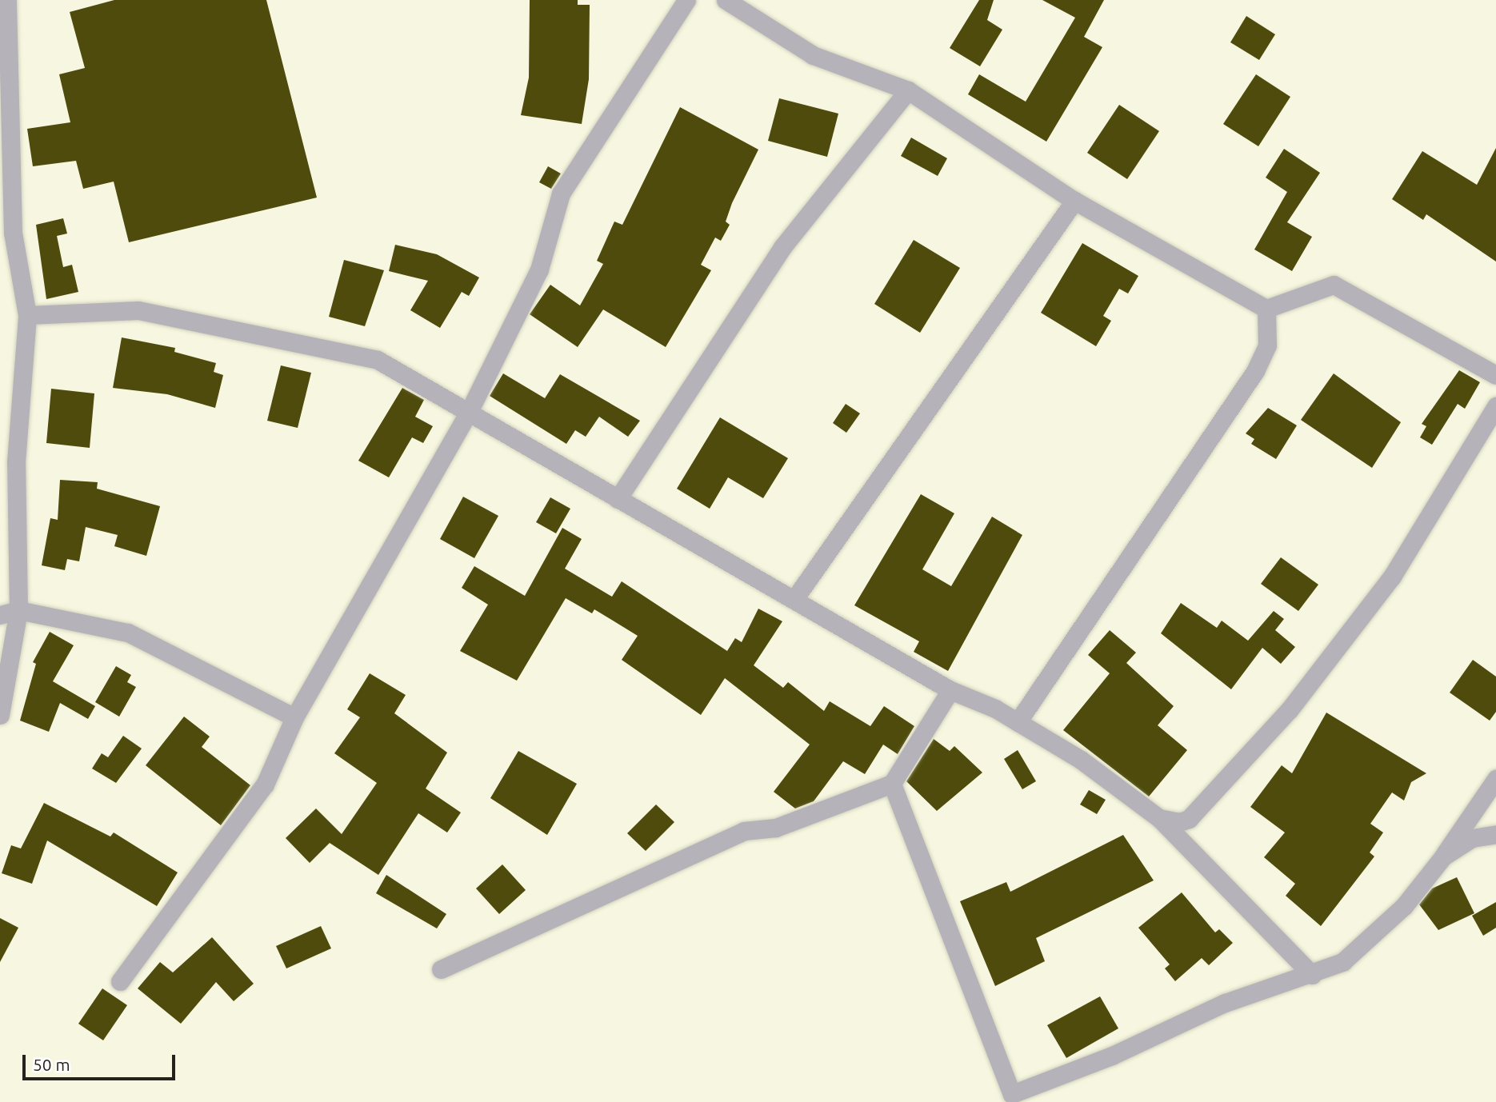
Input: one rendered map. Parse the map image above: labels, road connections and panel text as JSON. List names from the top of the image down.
{
  "scale_bar": "50 m"
}
